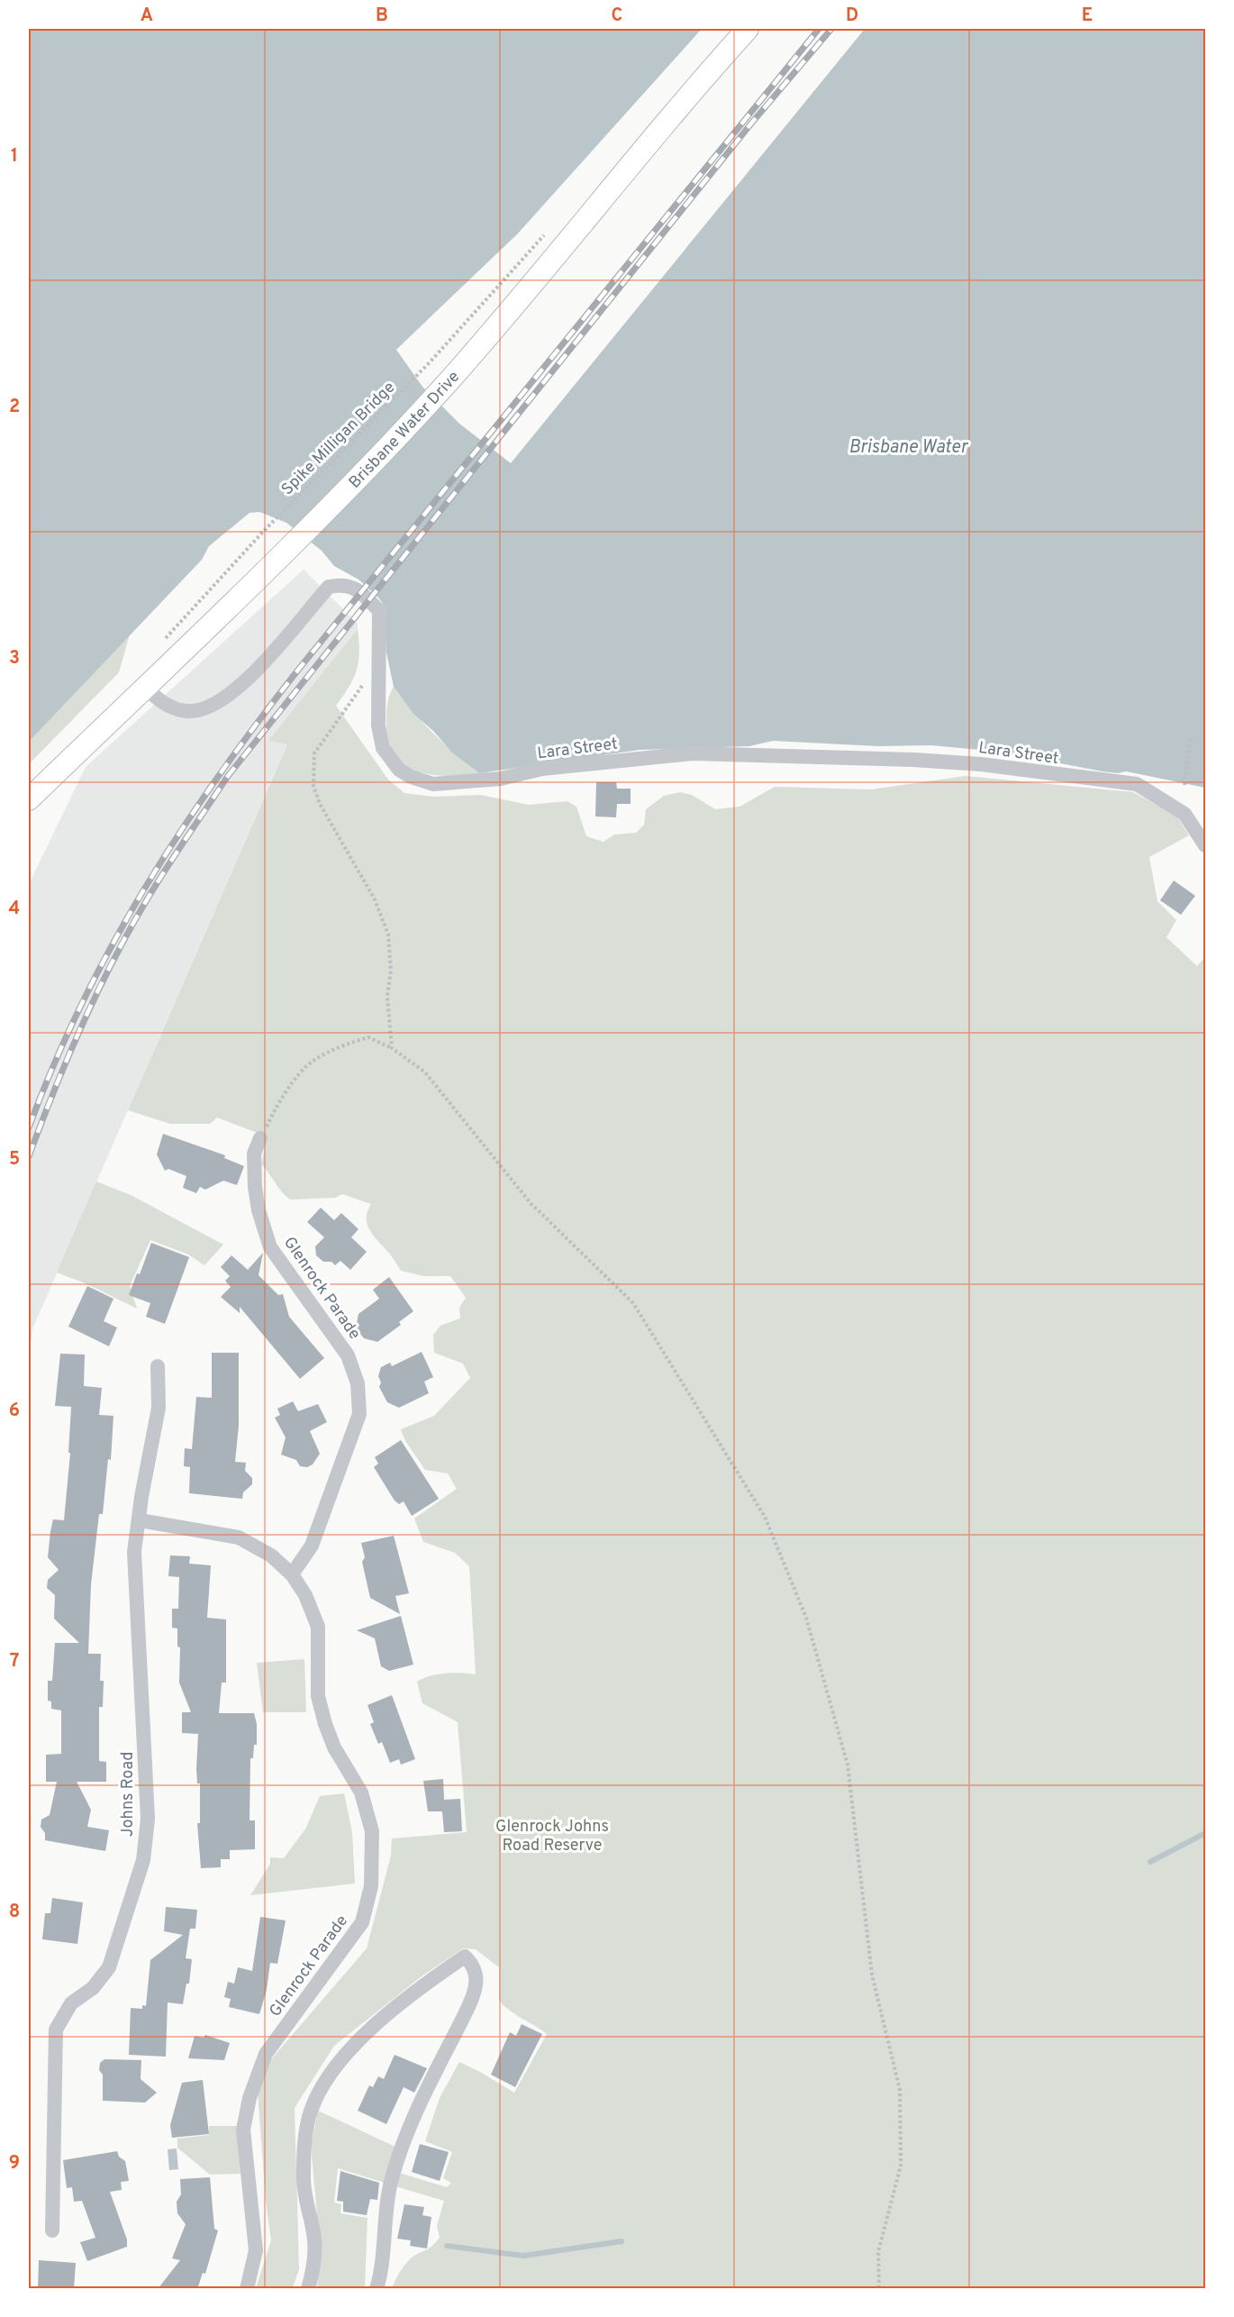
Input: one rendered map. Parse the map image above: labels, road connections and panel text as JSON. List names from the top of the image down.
{
  "streets": {
    "main road": ["Brisbane Water Drive"],
    "street": ["Lara Street", "Glenrock Parade", "Johns Road"],
    "path": ["Spike Milligan Bridge"]
  },
  "crossings": [
    ["Brisbane Water Drive", "Lara Street"],
    ["Glenrock Parade", "Johns Road"]
  ],
  "water": ["Brisbane Water"],
  "parks": ["Glenrock Johns Road Reserve"],
  "grid": {
    "columns": [
      "A",
      "B",
      "C",
      "D",
      "E"
    ],
    "rows": [
      "1",
      "2",
      "3",
      "4",
      "5",
      "6",
      "7",
      "8",
      "9"
    ]
  }
}
